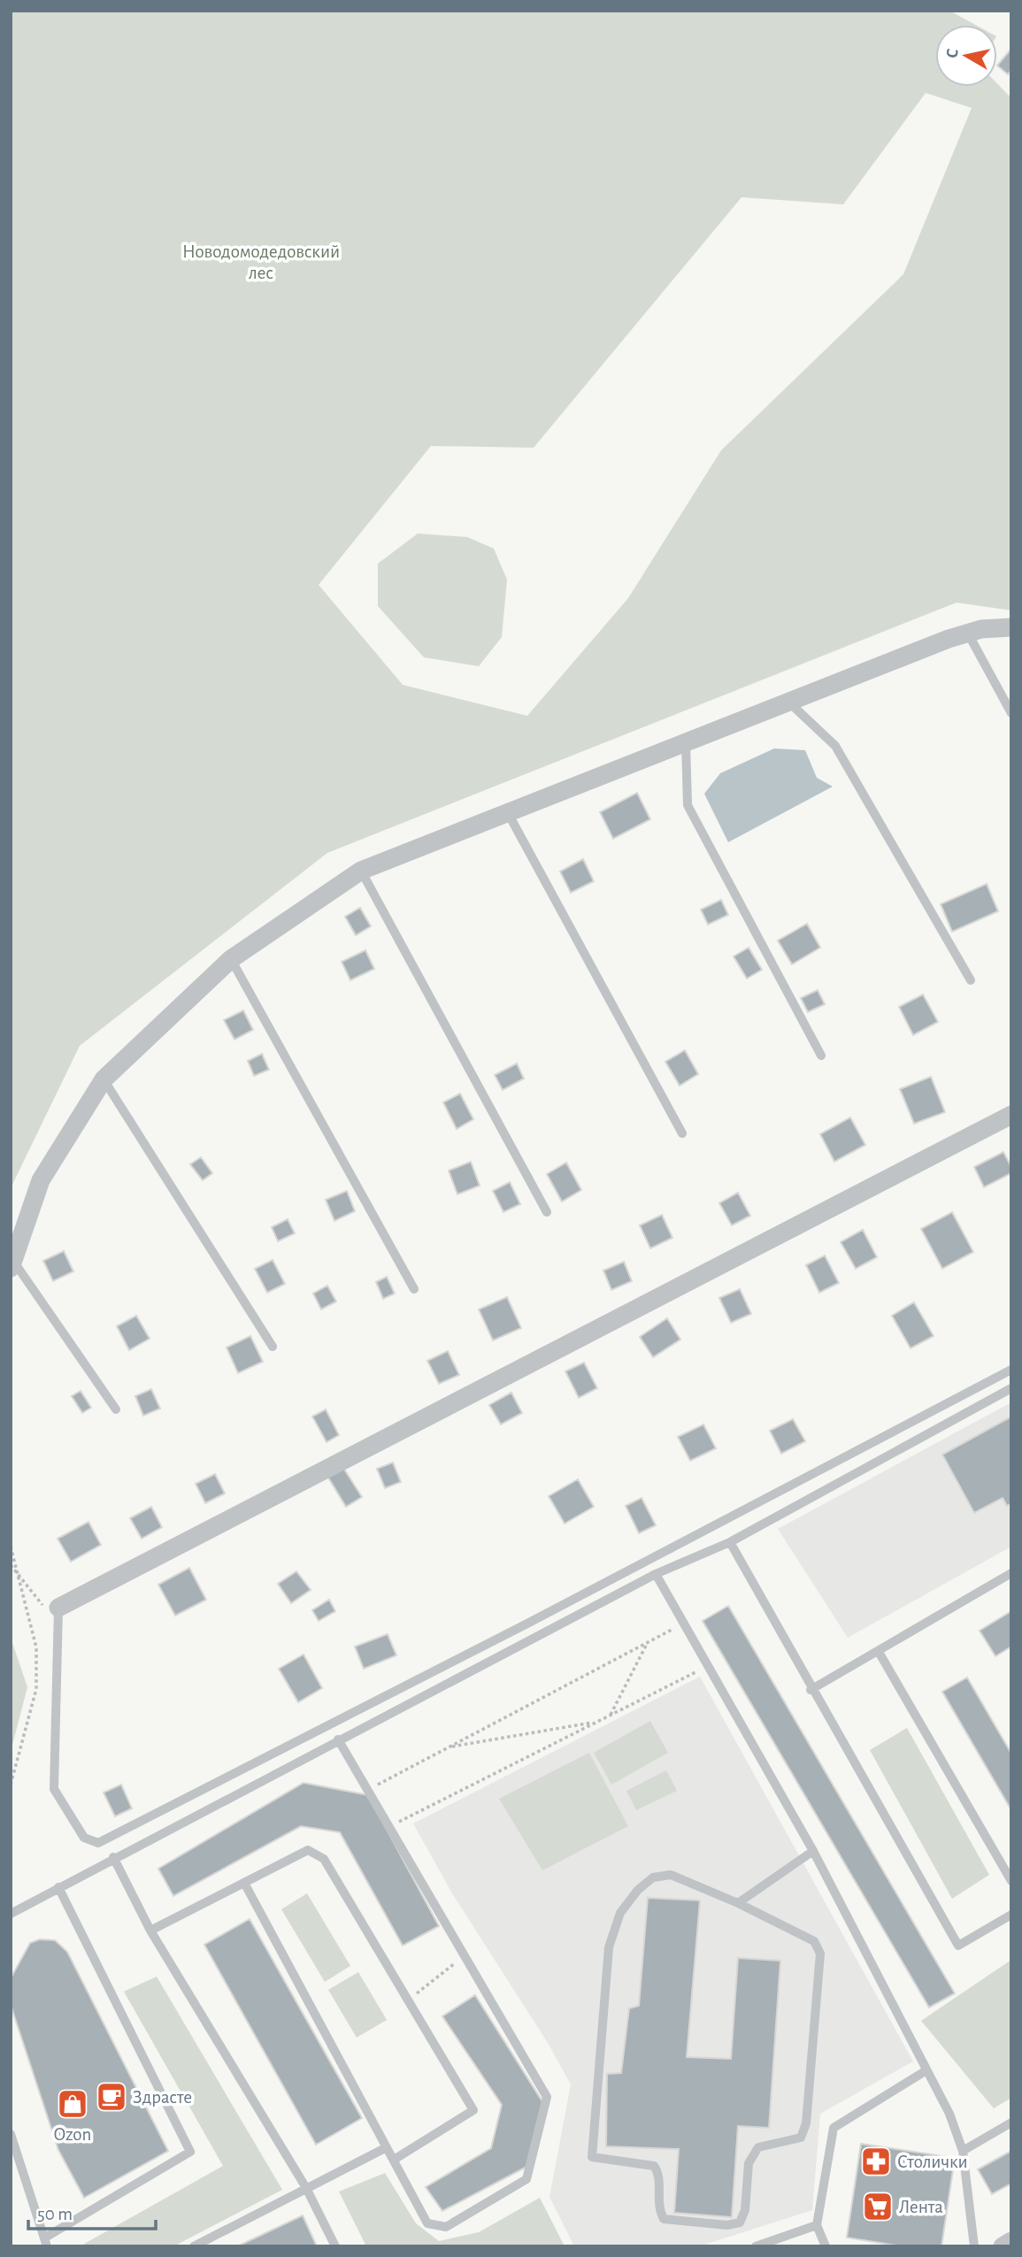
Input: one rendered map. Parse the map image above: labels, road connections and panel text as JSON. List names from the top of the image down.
{
  "parks": ["Новодомодедовский лес"],
  "places": {
    "cafe": ["Здрасте"],
    "shop": ["Ozon"],
    "pharmacy": ["Столички"],
    "supermarket": ["Лента"]
  },
  "scale_bar": "50 m",
  "north": "left"
}
